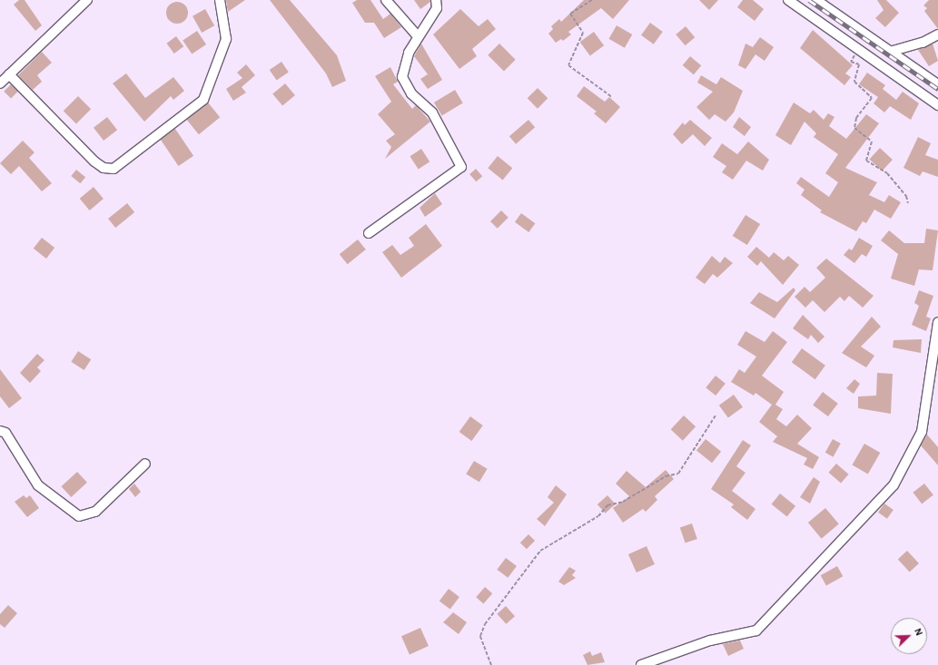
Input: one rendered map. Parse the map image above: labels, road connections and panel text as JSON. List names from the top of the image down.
{
  "north": "top right"
}
